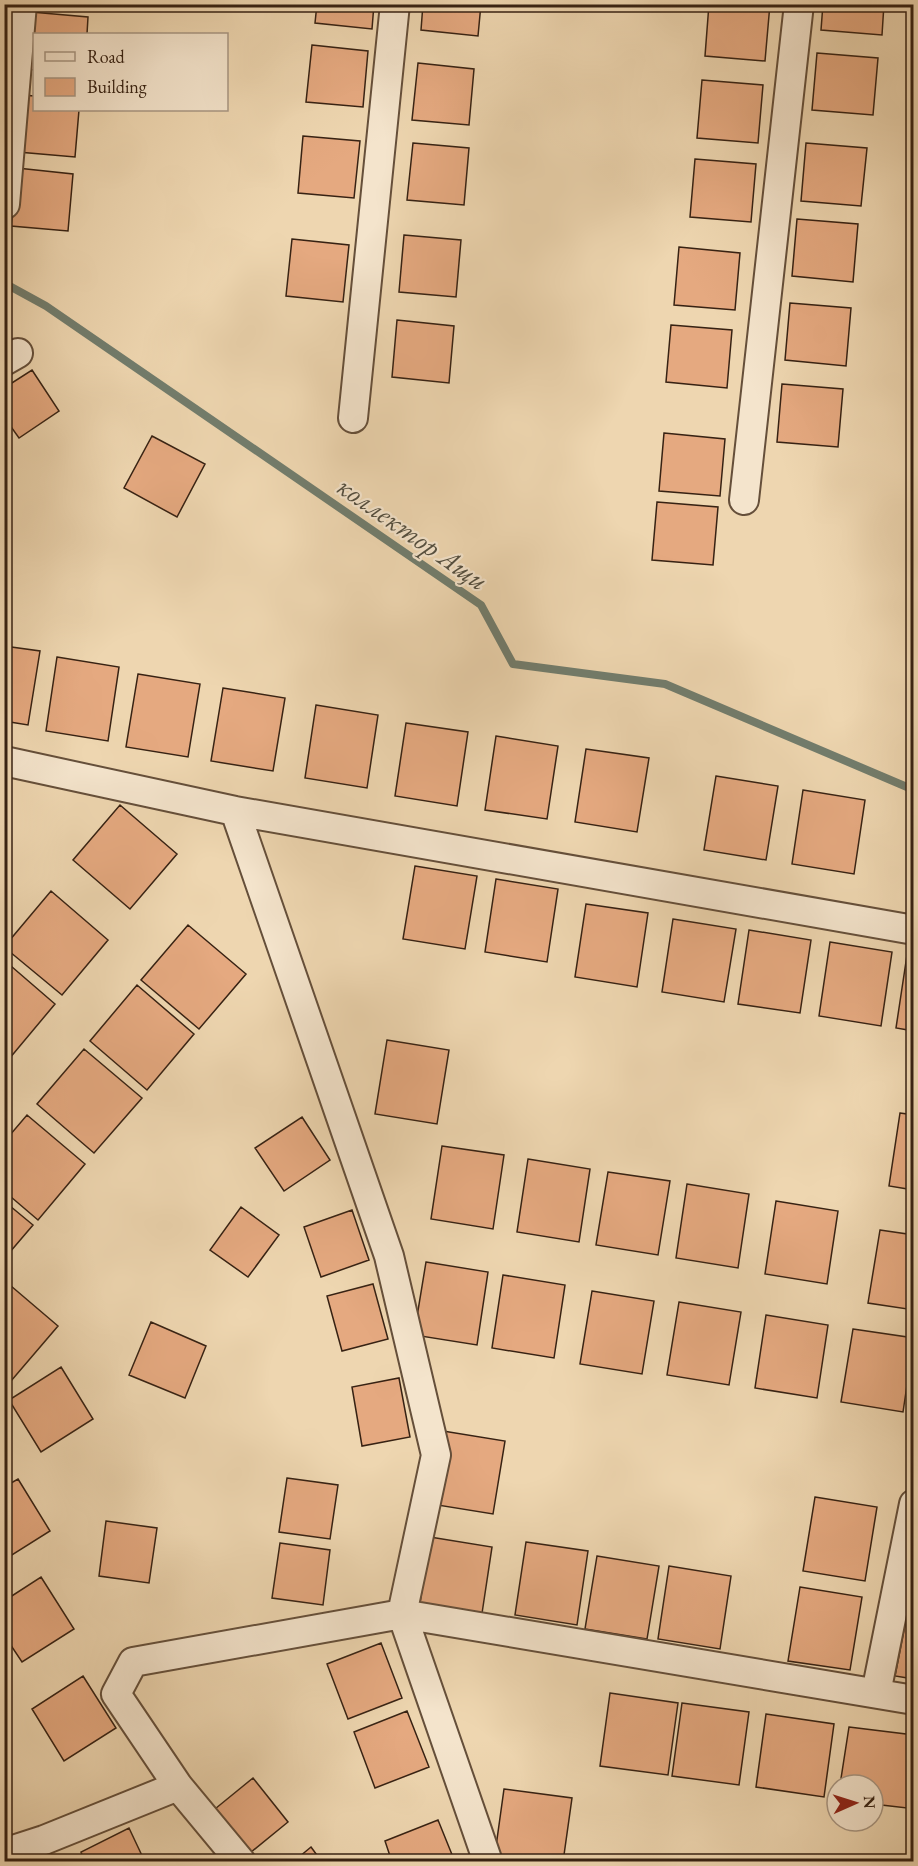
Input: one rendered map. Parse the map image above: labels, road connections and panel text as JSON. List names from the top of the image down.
{
  "water": ["коллектор Ащи"],
  "legend": ["Road", "Building"],
  "north": "right"
}
